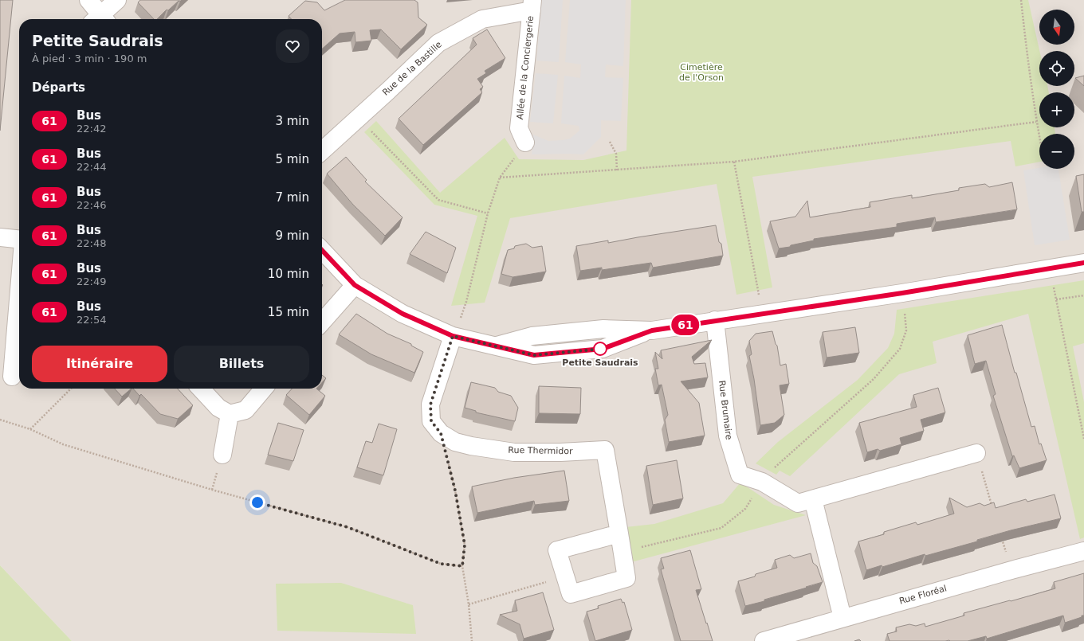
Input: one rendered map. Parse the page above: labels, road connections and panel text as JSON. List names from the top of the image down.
{
  "streets": {
    "street": [
      "Allée de la Conciergerie",
      "Rue de la Bastille",
      "Rue Brumaire",
      "Rue Thermidor",
      "Rue Floréal"
    ]
  },
  "crossings": [
    ["Allée de la Conciergerie", "Rue de la Bastille"]
  ],
  "parks": ["Cimetière de l'Orson"],
  "places": ["Petite Saudrais"],
  "lines": ["bus line 61"],
  "north": "bottom",
  "page": {
    "on_map": "61",
    "map_buttons": ["+", "−"],
    "heading": [
      ["Petite Saudrais", "À pied · 3 min · 190 m"],
      "Départs"
    ],
    "list": [
      {
        "mark": "61",
        "name": "Bus",
        "note": "22:42",
        "value": "3 min"
      },
      {
        "mark": "61",
        "name": "Bus",
        "note": "22:44",
        "value": "5 min"
      },
      {
        "mark": "61",
        "name": "Bus",
        "note": "22:46",
        "value": "7 min"
      },
      {
        "mark": "61",
        "name": "Bus",
        "note": "22:48",
        "value": "9 min"
      },
      {
        "mark": "61",
        "name": "Bus",
        "note": "22:49",
        "value": "10 min"
      },
      {
        "mark": "61",
        "name": "Bus",
        "note": "22:54",
        "value": "15 min"
      }
    ],
    "buttons": ["Itinéraire", "Billets"]
  }
}
